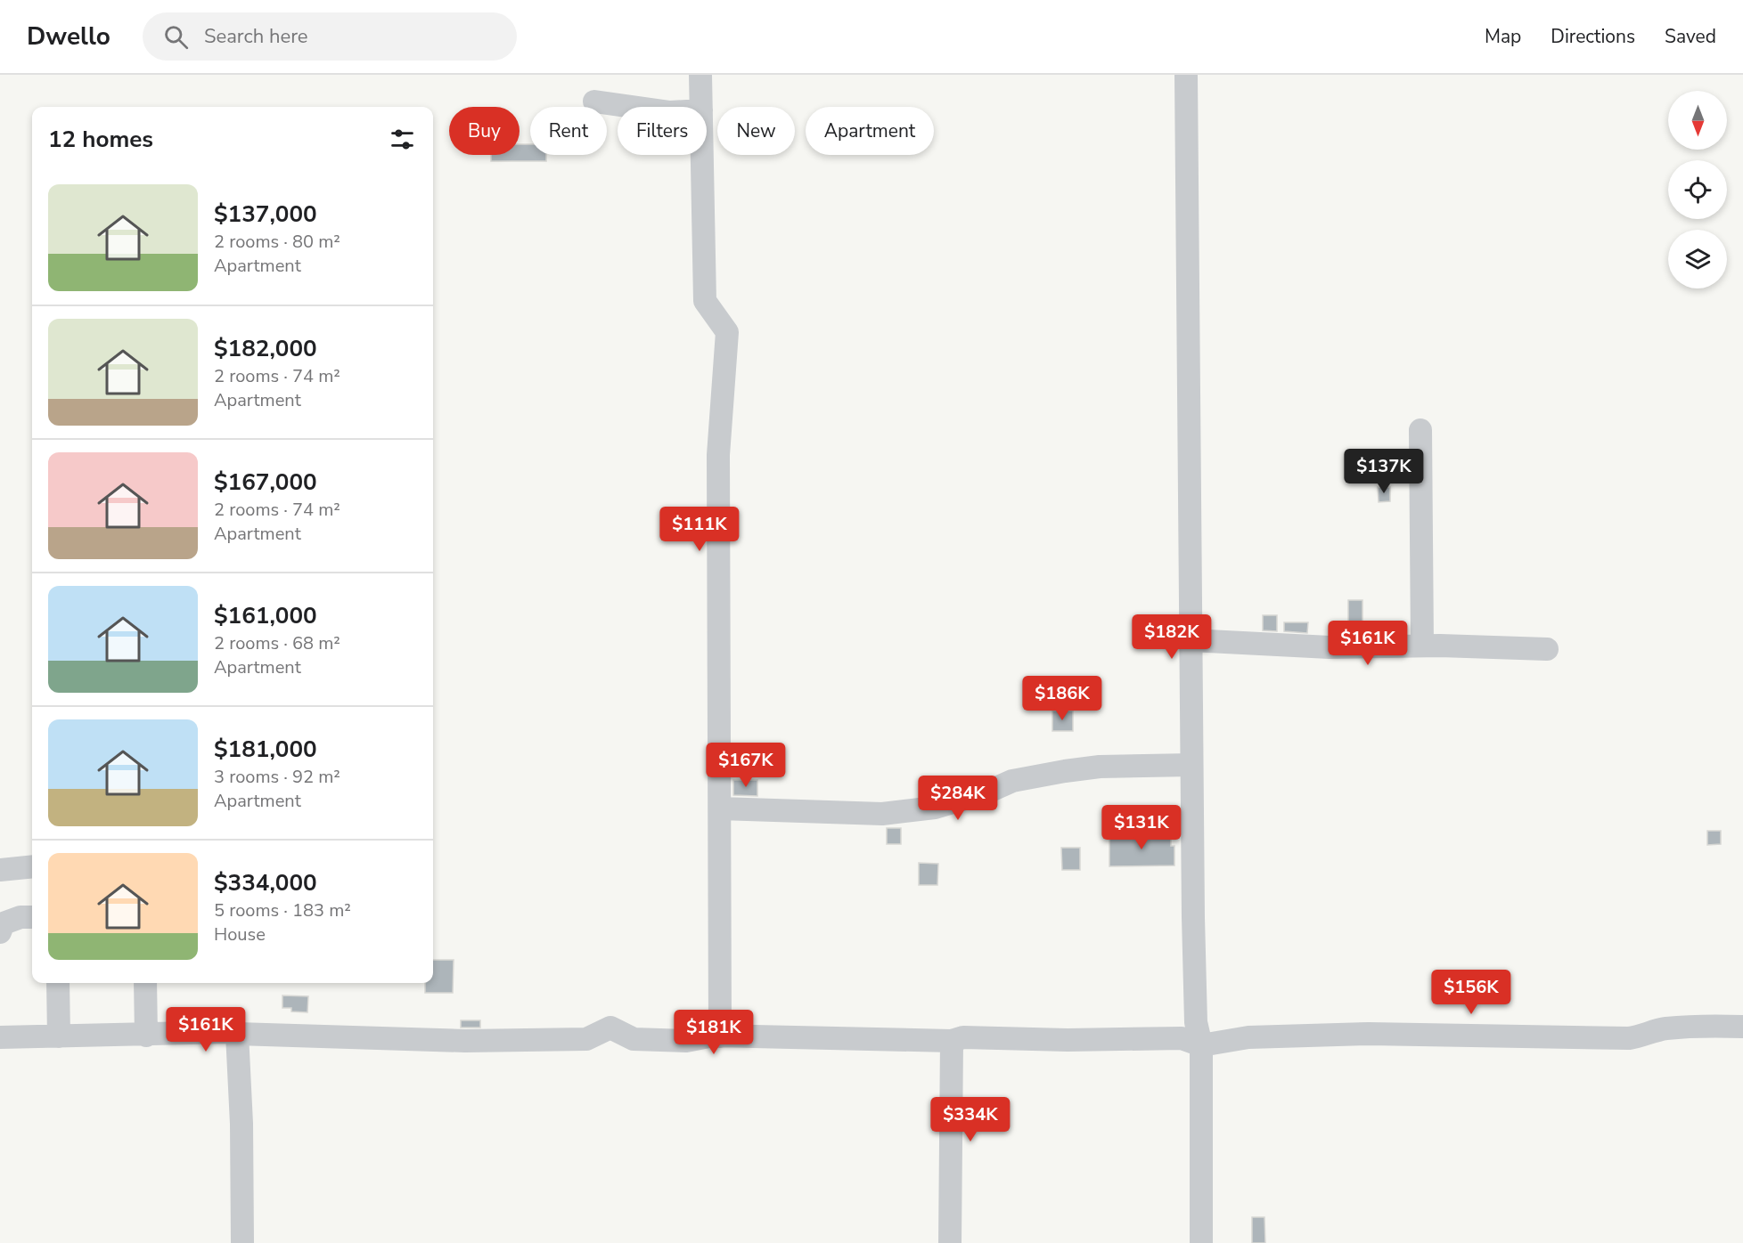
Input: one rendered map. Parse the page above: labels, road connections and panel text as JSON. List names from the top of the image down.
{
  "north": "bottom",
  "page": {
    "header": "Dwello",
    "search": "Search here",
    "nav": ["Map", "Directions", "Saved"],
    "chip": [
      "Buy",
      "Rent",
      "Filters",
      "New",
      "Apartment"
    ],
    "heading": "12 homes",
    "list": [
      {
        "name": "$137,000",
        "note": "2 rooms · 80 m² · Apartment"
      },
      {
        "name": "$182,000",
        "note": "2 rooms · 74 m² · Apartment"
      },
      {
        "name": "$167,000",
        "note": "2 rooms · 74 m² · Apartment"
      },
      {
        "name": "$161,000",
        "note": "2 rooms · 68 m² · Apartment"
      },
      {
        "name": "$181,000",
        "note": "3 rooms · 92 m² · Apartment"
      },
      {
        "name": "$334,000",
        "note": "5 rooms · 183 m² · House"
      }
    ],
    "price": [
      "$137K",
      "$111K",
      "$182K",
      "$161K",
      "$186K",
      "$167K",
      "$284K",
      "$131K",
      "$156K",
      "$161K",
      "$181K",
      "$334K"
    ]
  }
}
